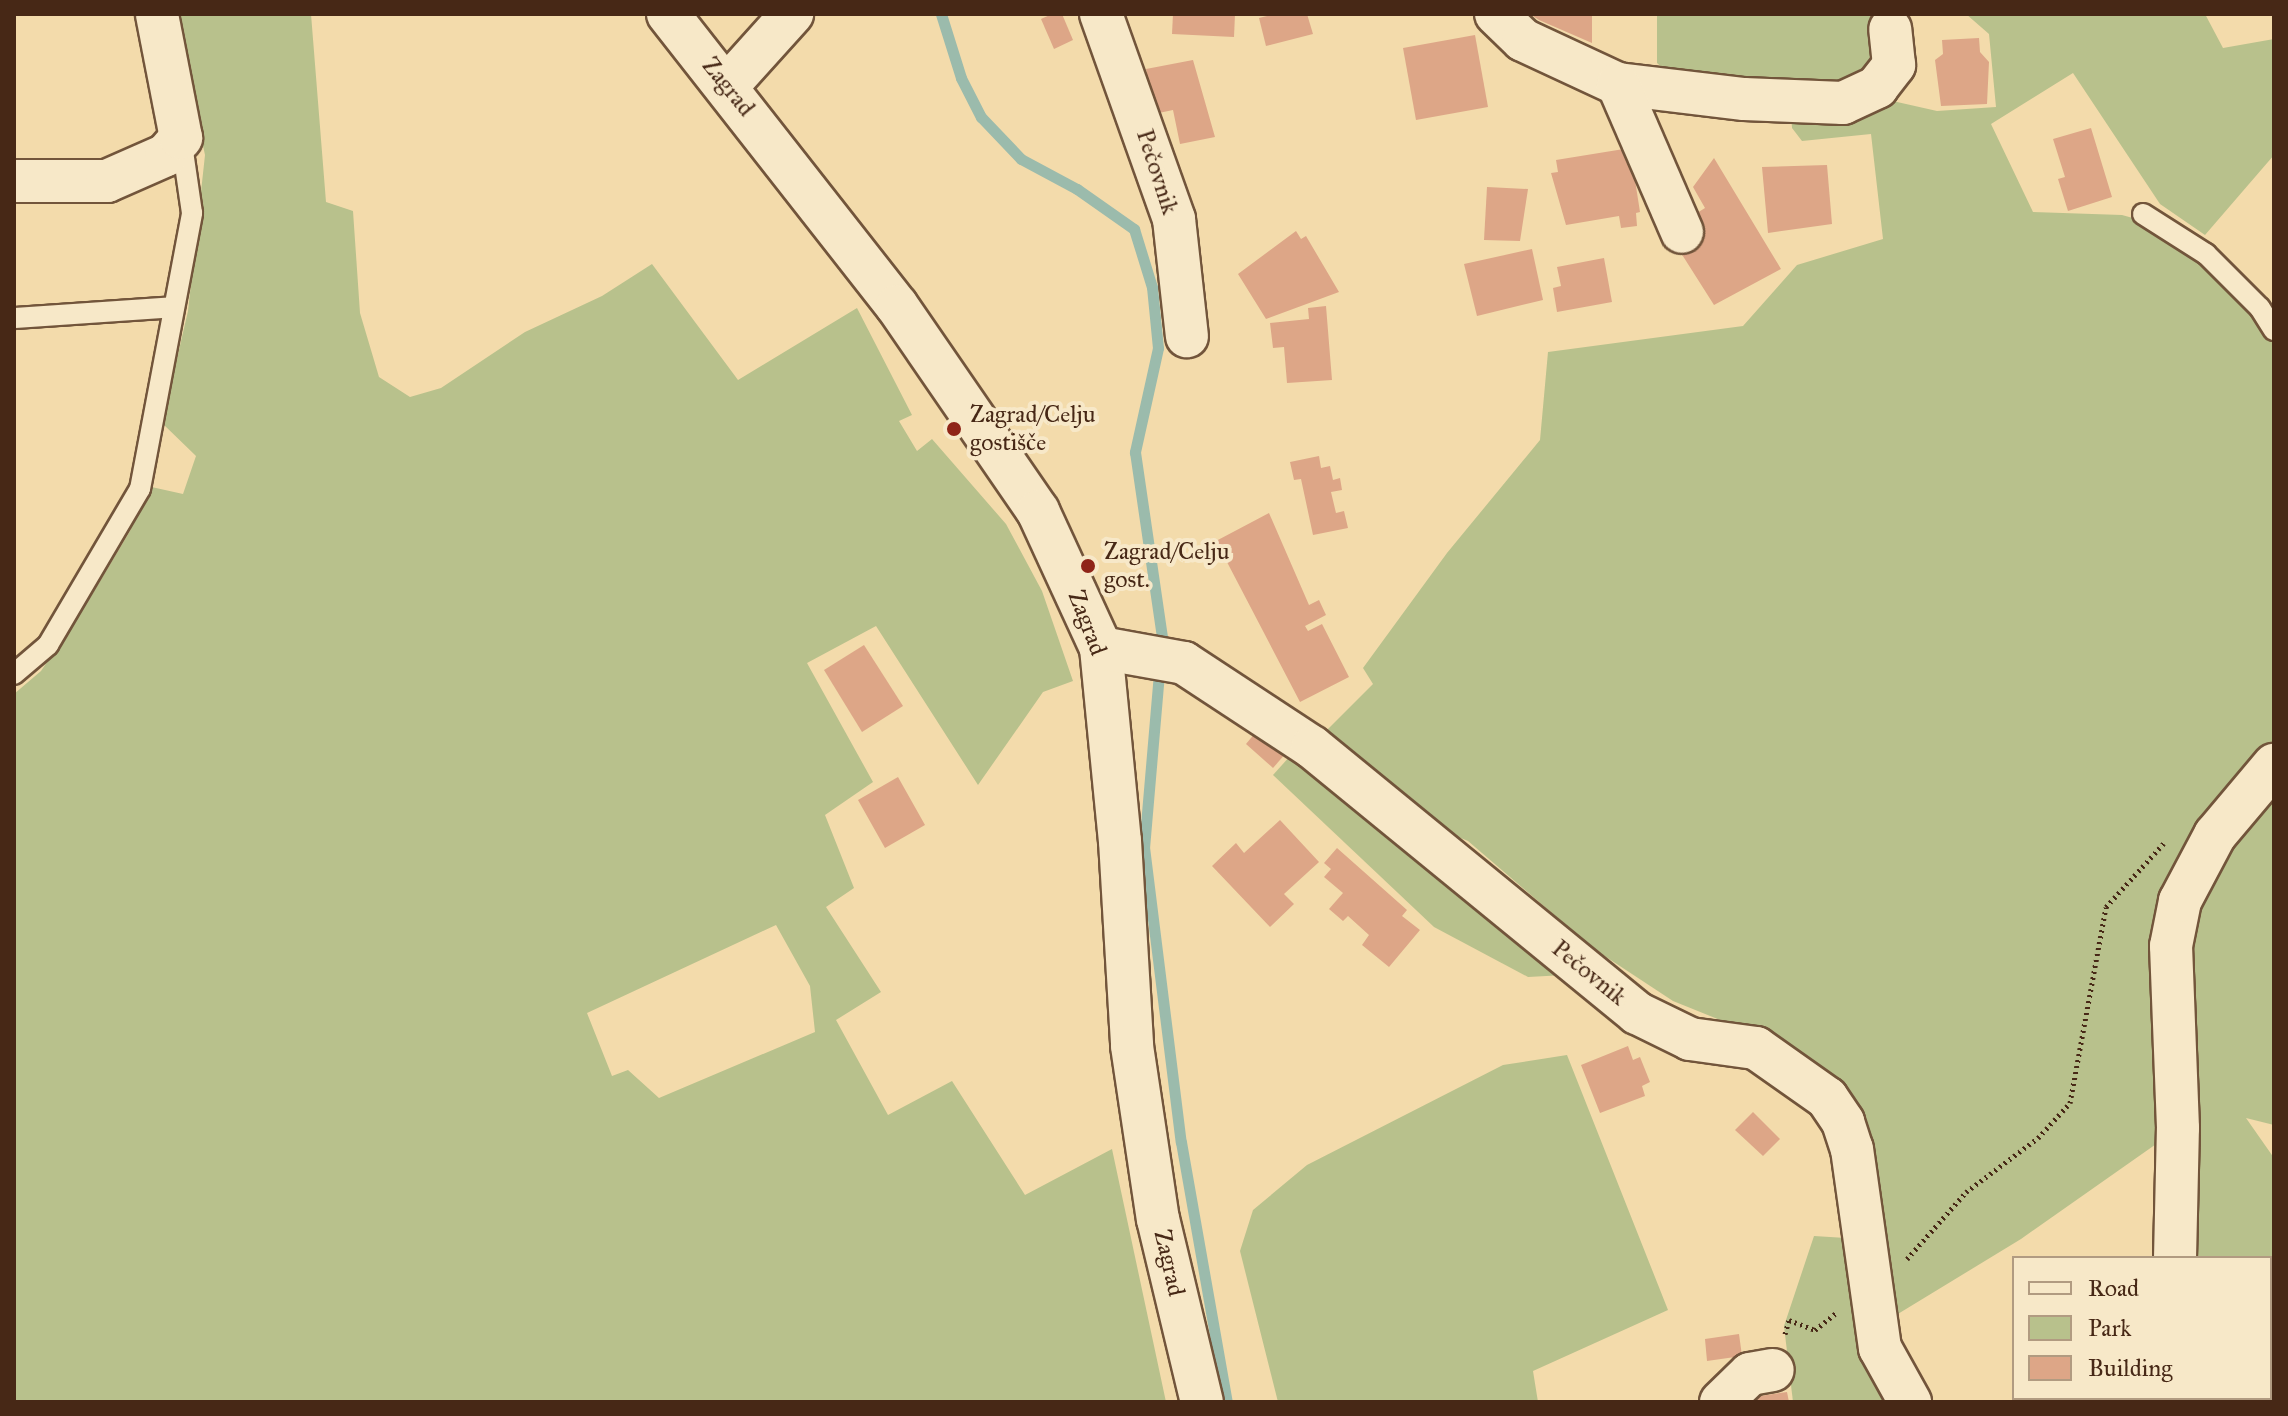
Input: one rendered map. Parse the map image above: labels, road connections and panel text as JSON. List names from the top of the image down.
{
  "streets": {
    "street": ["Zagrad", "Pečovnik"]
  },
  "crossings": [
    ["Zagrad", "Pečovnik"]
  ],
  "places": ["Zagrad/Celju gostišče", "Zagrad/Celju gost."],
  "legend": ["Road", "Park", "Building"]
}
